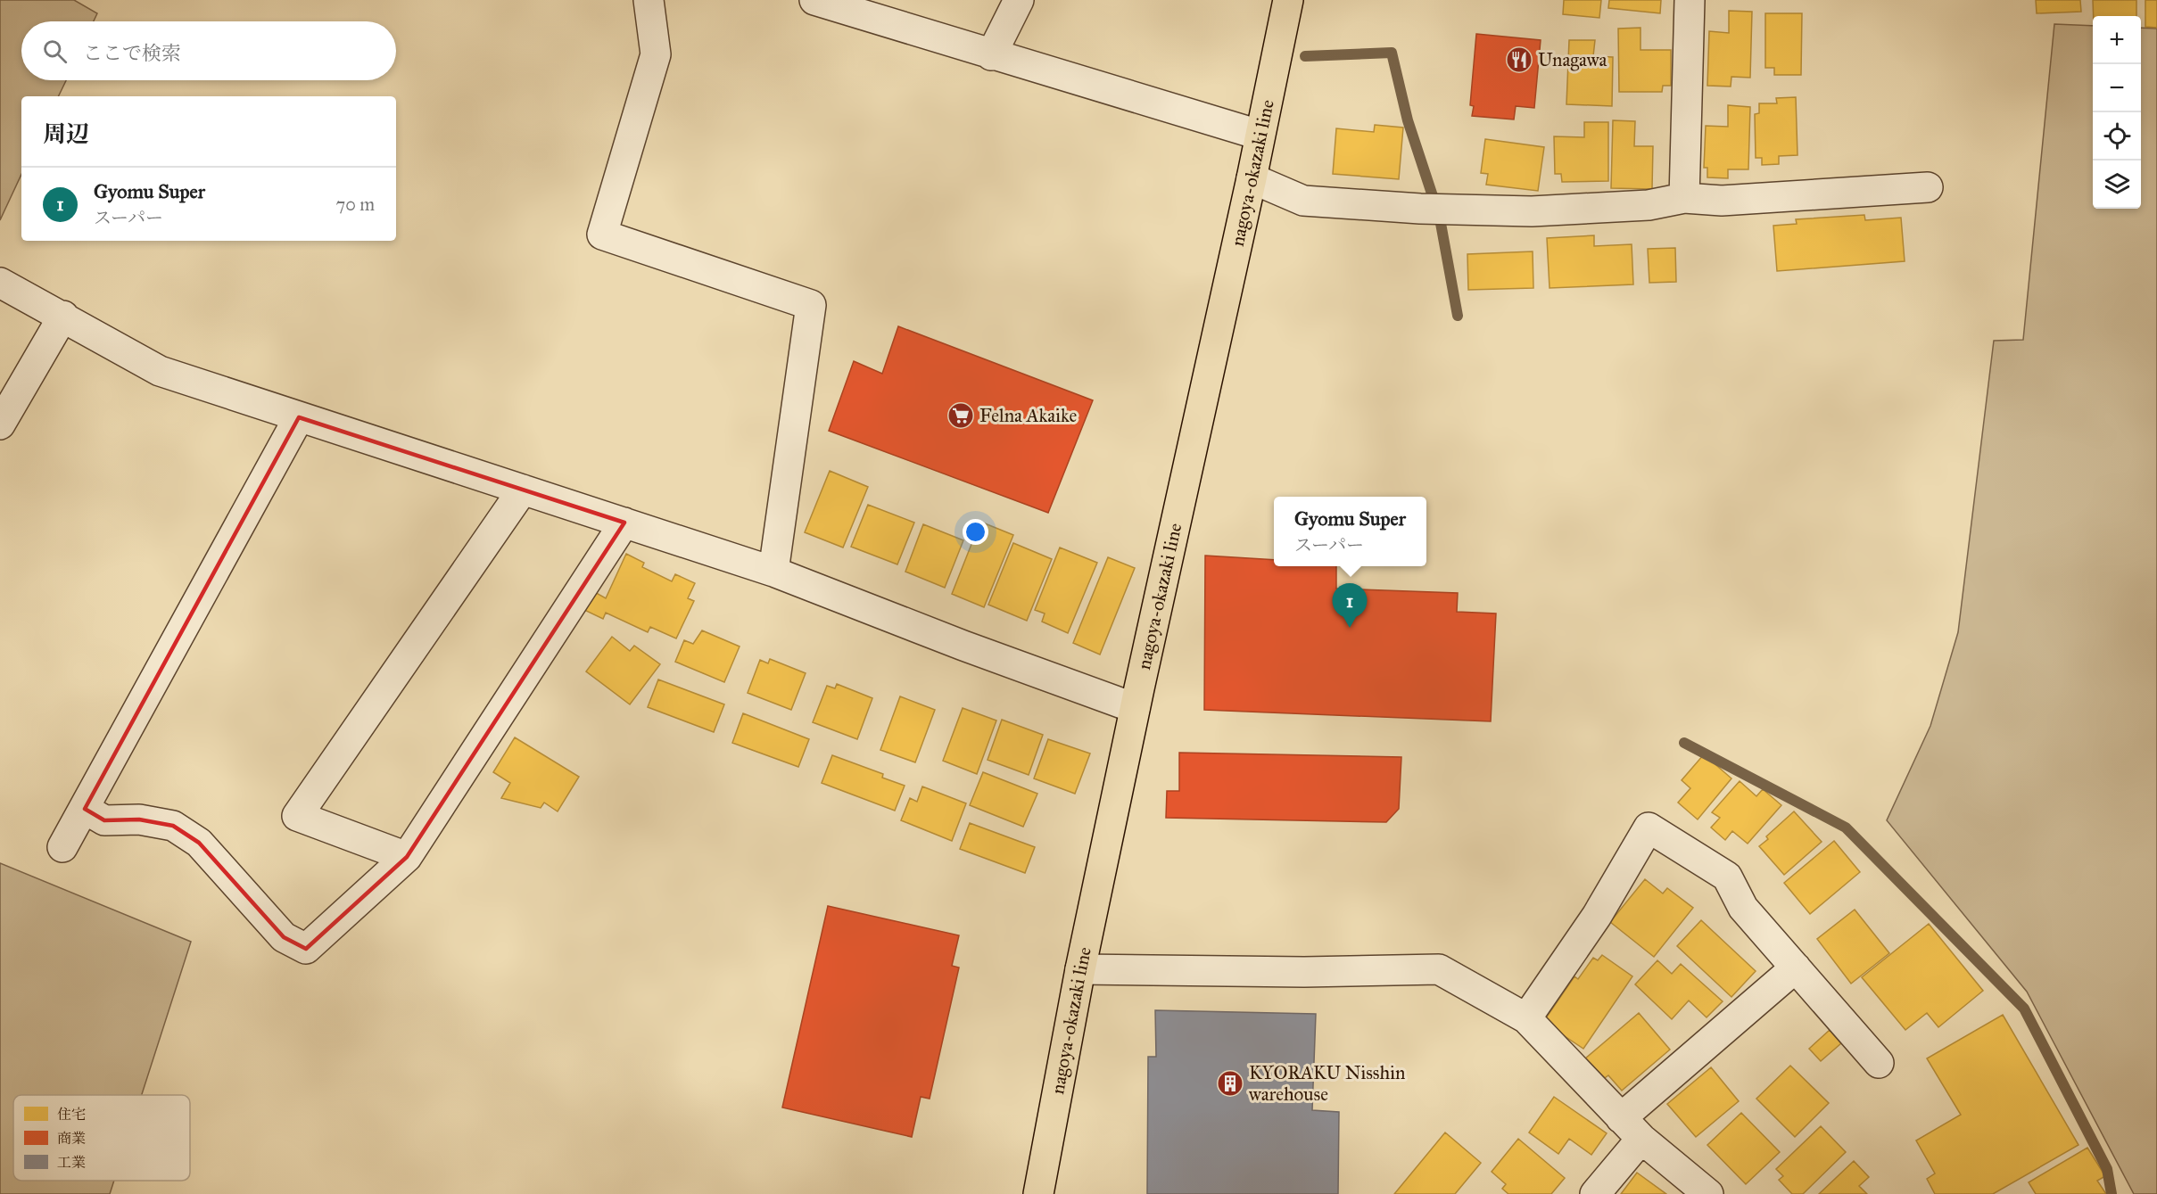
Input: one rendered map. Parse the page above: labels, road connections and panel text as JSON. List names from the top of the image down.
{
  "streets": {
    "main road": ["nagoya-okazaki line"]
  },
  "places": {
    "restaurant": ["Unagawa"],
    "supermarket": ["Felna Akaike"],
    "building": ["KYORAKU Nisshin warehouse"]
  },
  "legend": ["住宅", "商業", "工業"],
  "page": {
    "map_buttons": ["+", "−"],
    "search": "ここで検索",
    "heading": "周辺",
    "list": [
      {
        "mark": "1",
        "name": "Gyomu Super",
        "note": "スーパー",
        "value": "70 m"
      }
    ],
    "popup": ["Gyomu Super", "スーパー"],
    "pins": "1"
  }
}
